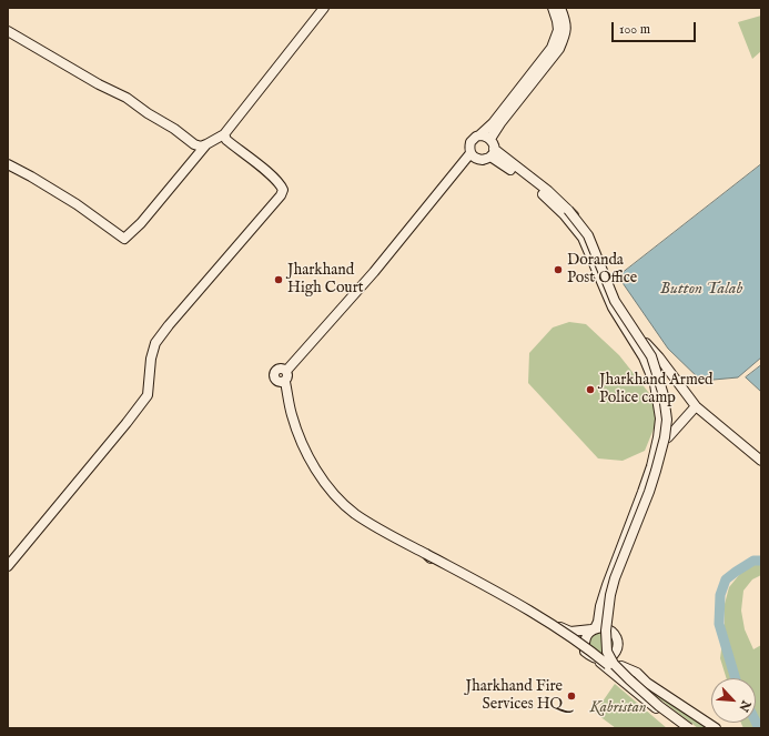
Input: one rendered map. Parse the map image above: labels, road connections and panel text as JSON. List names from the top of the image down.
{
  "water": ["Button Talab"],
  "parks": ["Kabristan"],
  "places": [
    "Doranda Post Office",
    "Jharkhand High Court",
    "Jharkhand Armed Police camp",
    "Jharkhand Fire Services HQ"
  ],
  "scale_bar": "100 m",
  "north": "bottom right"
}
